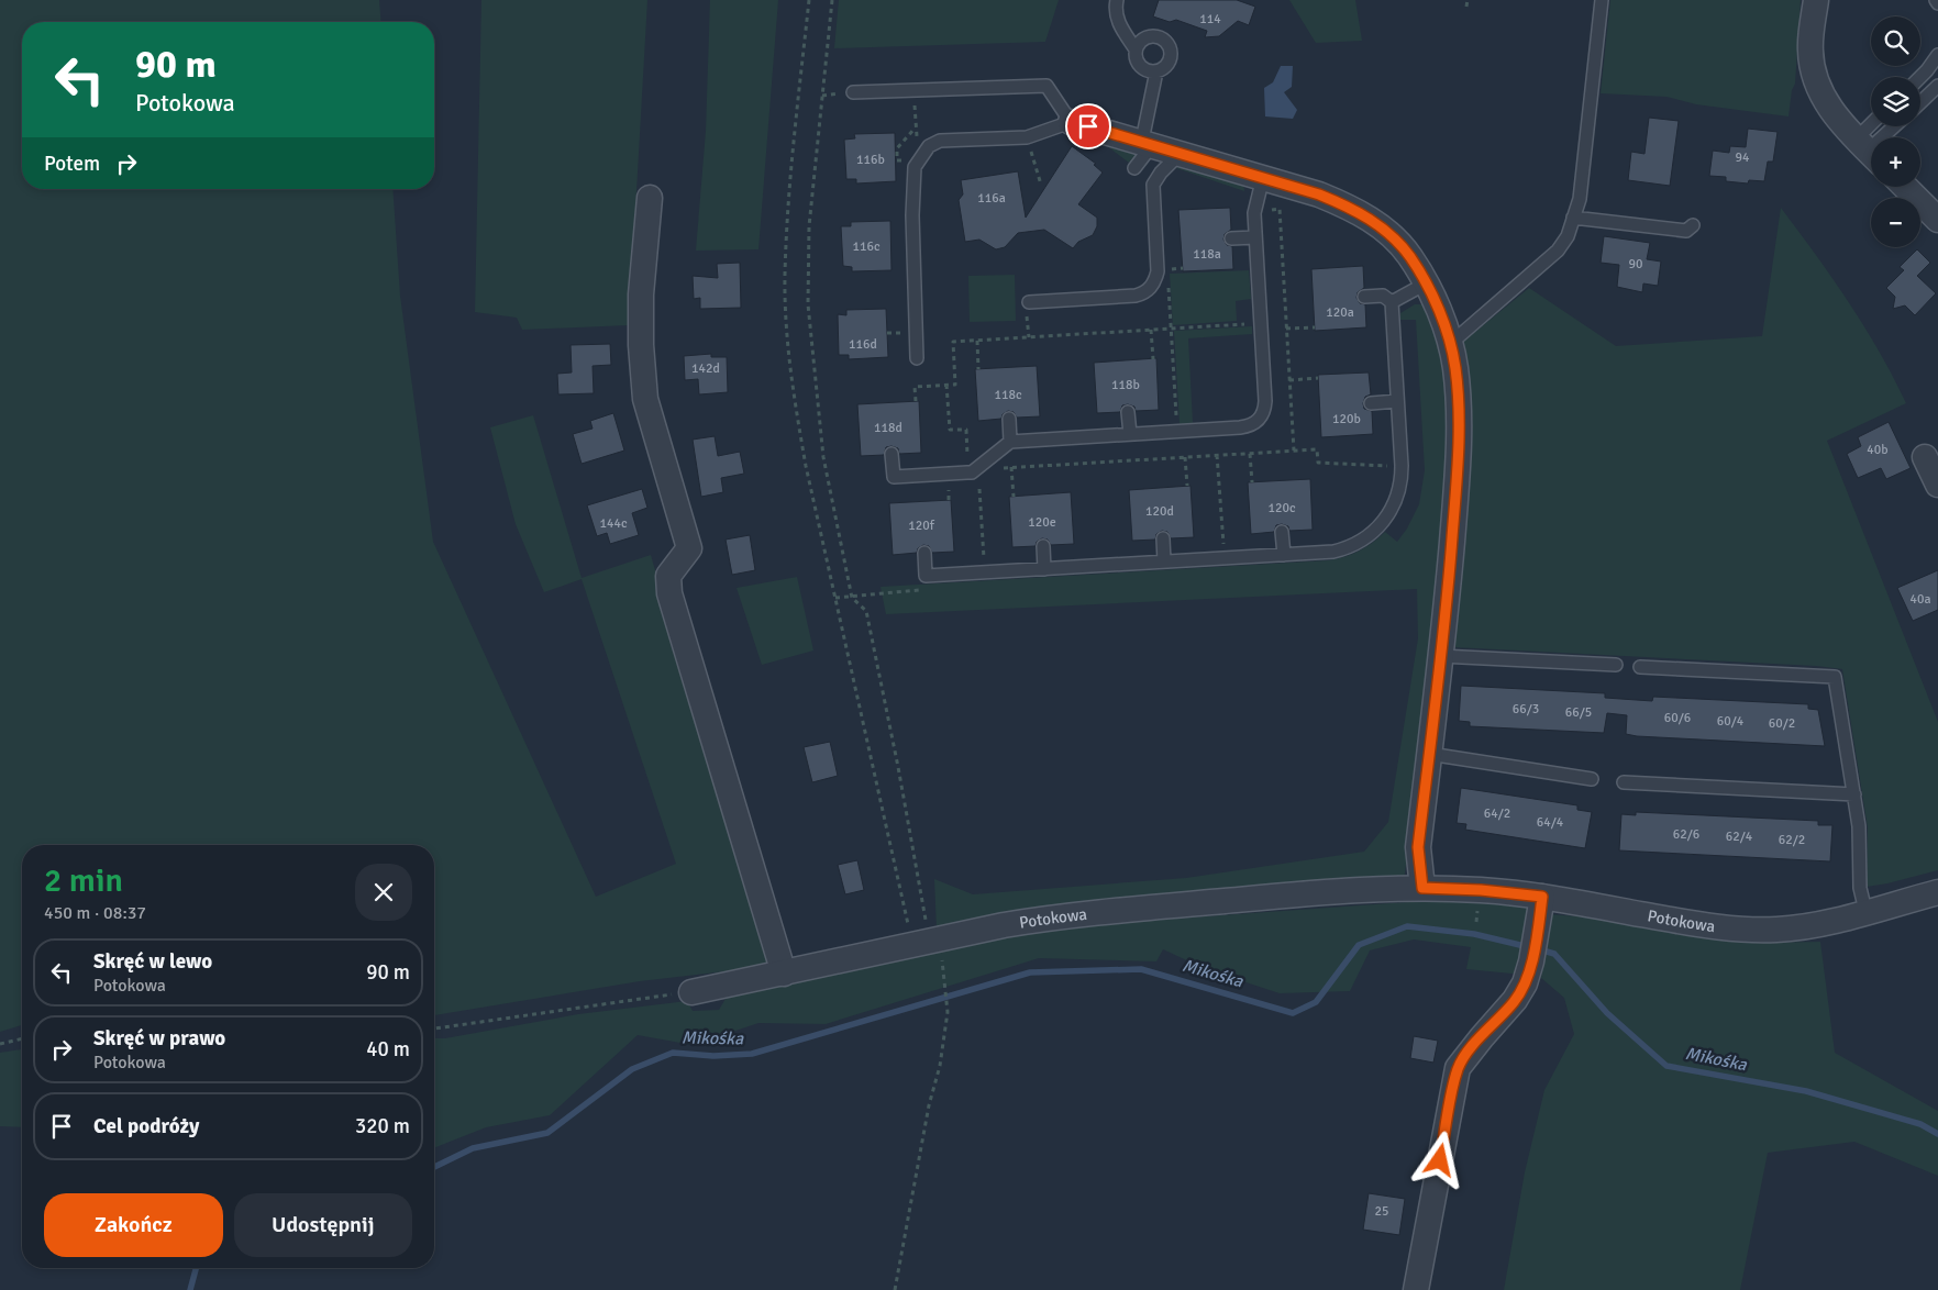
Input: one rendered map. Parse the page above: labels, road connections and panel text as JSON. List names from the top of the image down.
{
  "streets": {
    "street": ["Potokowa"]
  },
  "water": ["Mikośka"],
  "house_numbers": [
    "114",
    "94",
    "116b",
    "116a",
    "116c",
    "118a",
    "90",
    "120a",
    "116d",
    "142d",
    "118b",
    "118c",
    "120b",
    "118d",
    "40b",
    "120c",
    "120d",
    "120e",
    "144c",
    "120f",
    "40a",
    "66/3",
    "66/5",
    "60/6",
    "60/4",
    "60/2",
    "64/2",
    "64/4",
    "62/6",
    "62/4",
    "62/2",
    "25"
  ],
  "page": {
    "map_buttons": ["+", "−"],
    "turn": ["90 m", "Potokowa"],
    "then": "Potem",
    "heading": ["2 min", "450 m · 08:37"],
    "list": [
      {
        "name": "Skręć w lewo",
        "note": "Potokowa",
        "value": "90 m"
      },
      {
        "name": "Skręć w prawo",
        "note": "Potokowa",
        "value": "40 m"
      },
      {
        "name": "Cel podróży",
        "value": "320 m"
      }
    ],
    "buttons": ["Zakończ", "Udostępnij"]
  }
}
